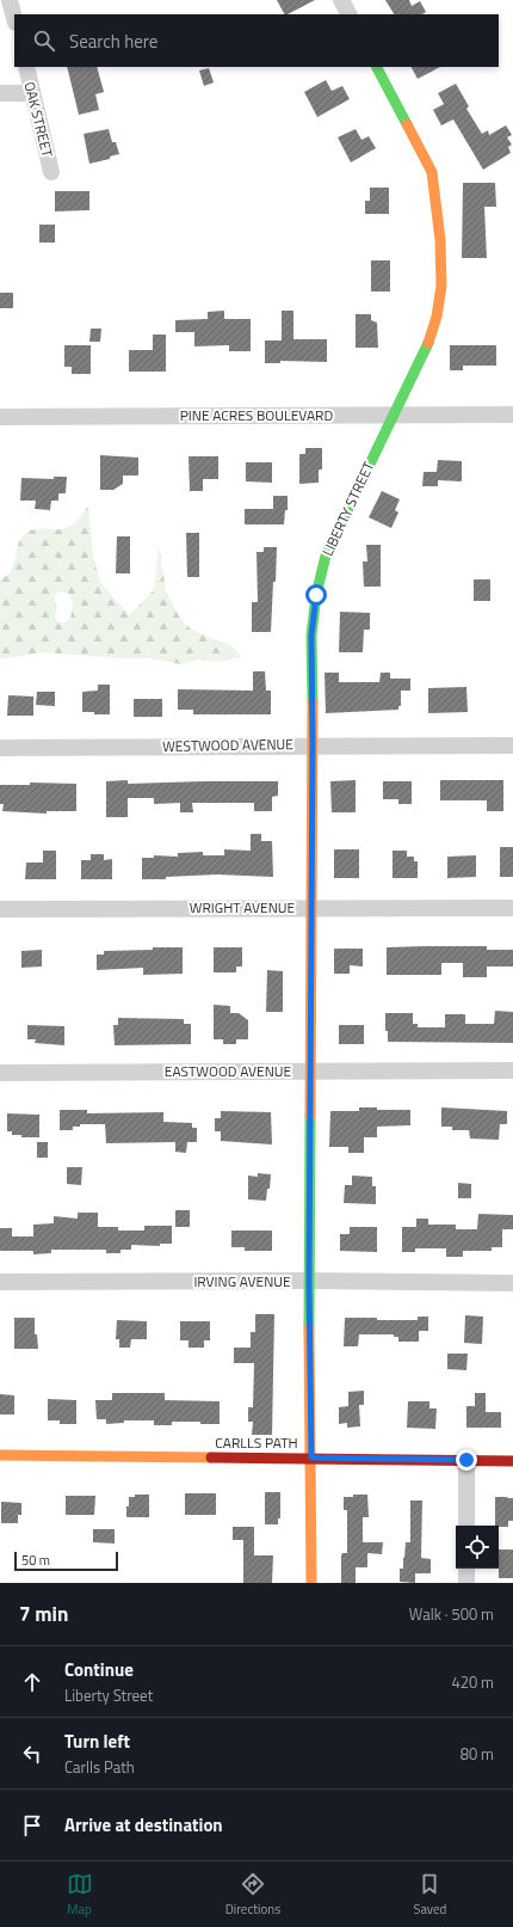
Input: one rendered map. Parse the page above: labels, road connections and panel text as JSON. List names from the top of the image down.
{
  "streets": {
    "street": [
      "OAK STREET",
      "PINE ACRES BOULEVARD",
      "LIBERTY STREET",
      "WESTWOOD AVENUE",
      "WRIGHT AVENUE",
      "EASTWOOD AVENUE",
      "IRVING AVENUE",
      "CARLLS PATH"
    ]
  },
  "crossings": [
    ["PINE ACRES BOULEVARD", "LIBERTY STREET"],
    ["LIBERTY STREET", "WESTWOOD AVENUE"],
    ["LIBERTY STREET", "WRIGHT AVENUE"],
    ["LIBERTY STREET", "EASTWOOD AVENUE"],
    ["LIBERTY STREET", "IRVING AVENUE"],
    ["LIBERTY STREET", "CARLLS PATH"]
  ],
  "scale_bar": "50 m",
  "page": {
    "search": "Search here",
    "scale": "50 m",
    "heading": ["7 min", "Walk · 500 m"],
    "list": [
      ["Continue", "Liberty Street", "420 m"],
      ["Turn left", "Carlls Path", "80 m"],
      "Arrive at destination"
    ],
    "nav": ["Map", "Directions", "Saved"]
  }
}
